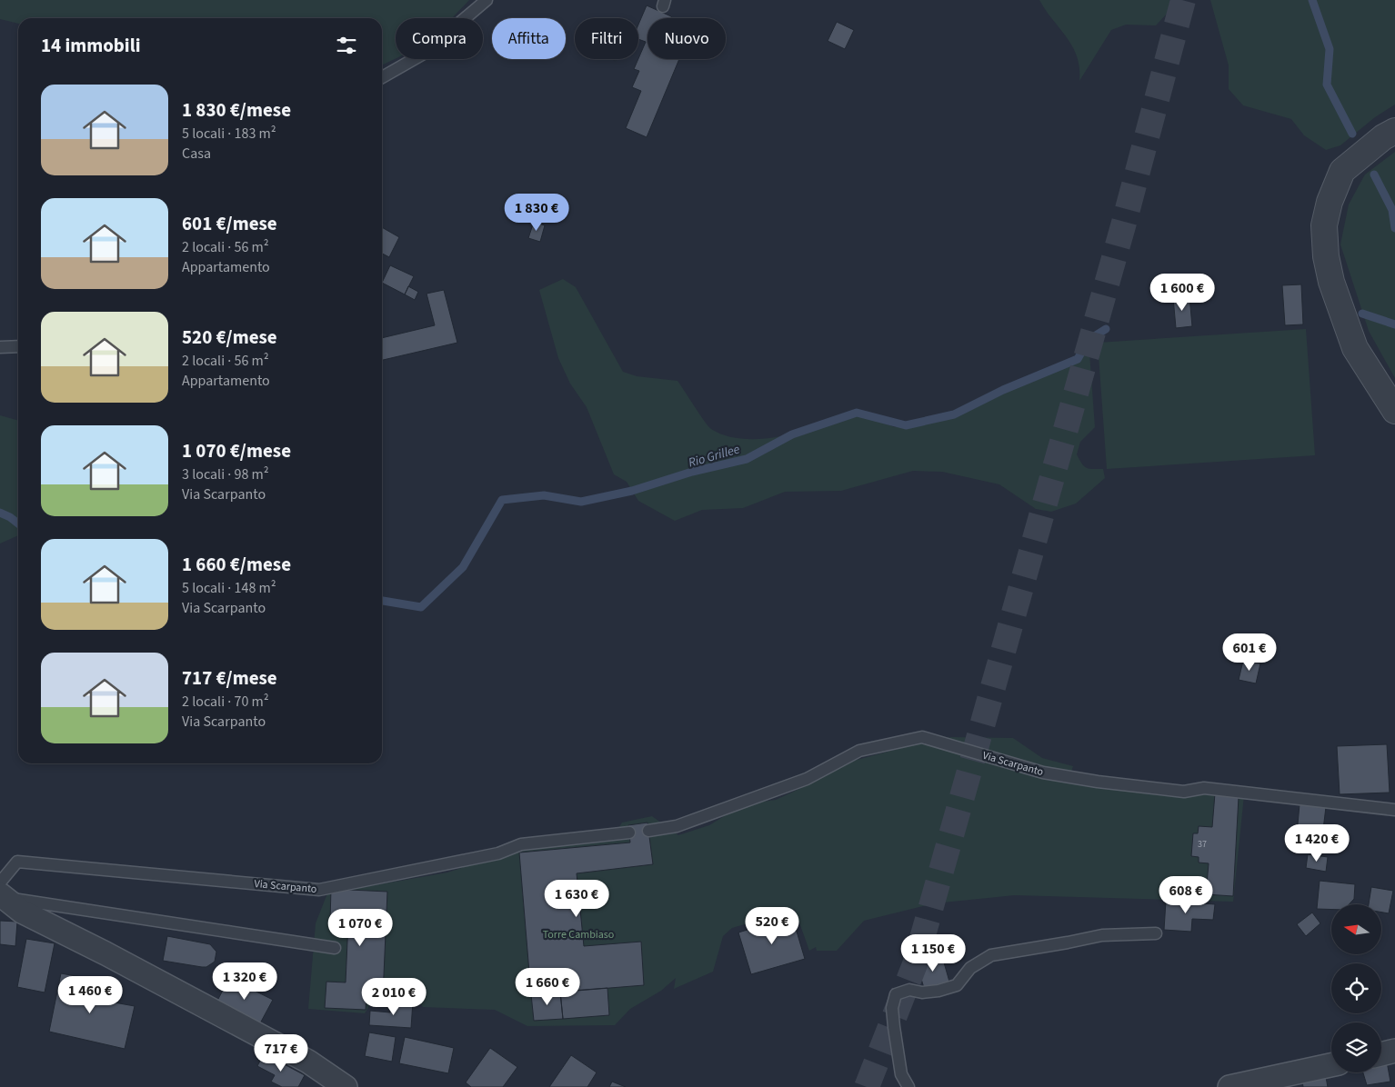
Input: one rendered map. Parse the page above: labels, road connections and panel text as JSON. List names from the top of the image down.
{
  "streets": {
    "lane": ["Via Scarpanto"]
  },
  "water": ["Rio Grillee"],
  "parks": ["Torre Cambiaso"],
  "house_numbers": ["37"],
  "north": "left",
  "page": {
    "chip": [
      "Compra",
      "Affitta",
      "Filtri",
      "Nuovo"
    ],
    "heading": "14 immobili",
    "list": [
      {
        "name": "1 830 €/mese",
        "note": "5 locali · 183 m² · Casa"
      },
      {
        "name": "601 €/mese",
        "note": "2 locali · 56 m² · Appartamento"
      },
      {
        "name": "520 €/mese",
        "note": "2 locali · 56 m² · Appartamento"
      },
      {
        "name": "1 070 €/mese",
        "note": "3 locali · 98 m² · Via Scarpanto"
      },
      {
        "name": "1 660 €/mese",
        "note": "5 locali · 148 m² · Via Scarpanto"
      },
      {
        "name": "717 €/mese",
        "note": "2 locali · 70 m² · Via Scarpanto"
      }
    ],
    "price": [
      "1 830 €",
      "1 600 €",
      "601 €",
      "1 420 €",
      "608 €",
      "1 630 €",
      "520 €",
      "1 070 €",
      "1 150 €",
      "1 320 €",
      "1 660 €",
      "1 460 €",
      "2 010 €",
      "717 €"
    ]
  }
}
